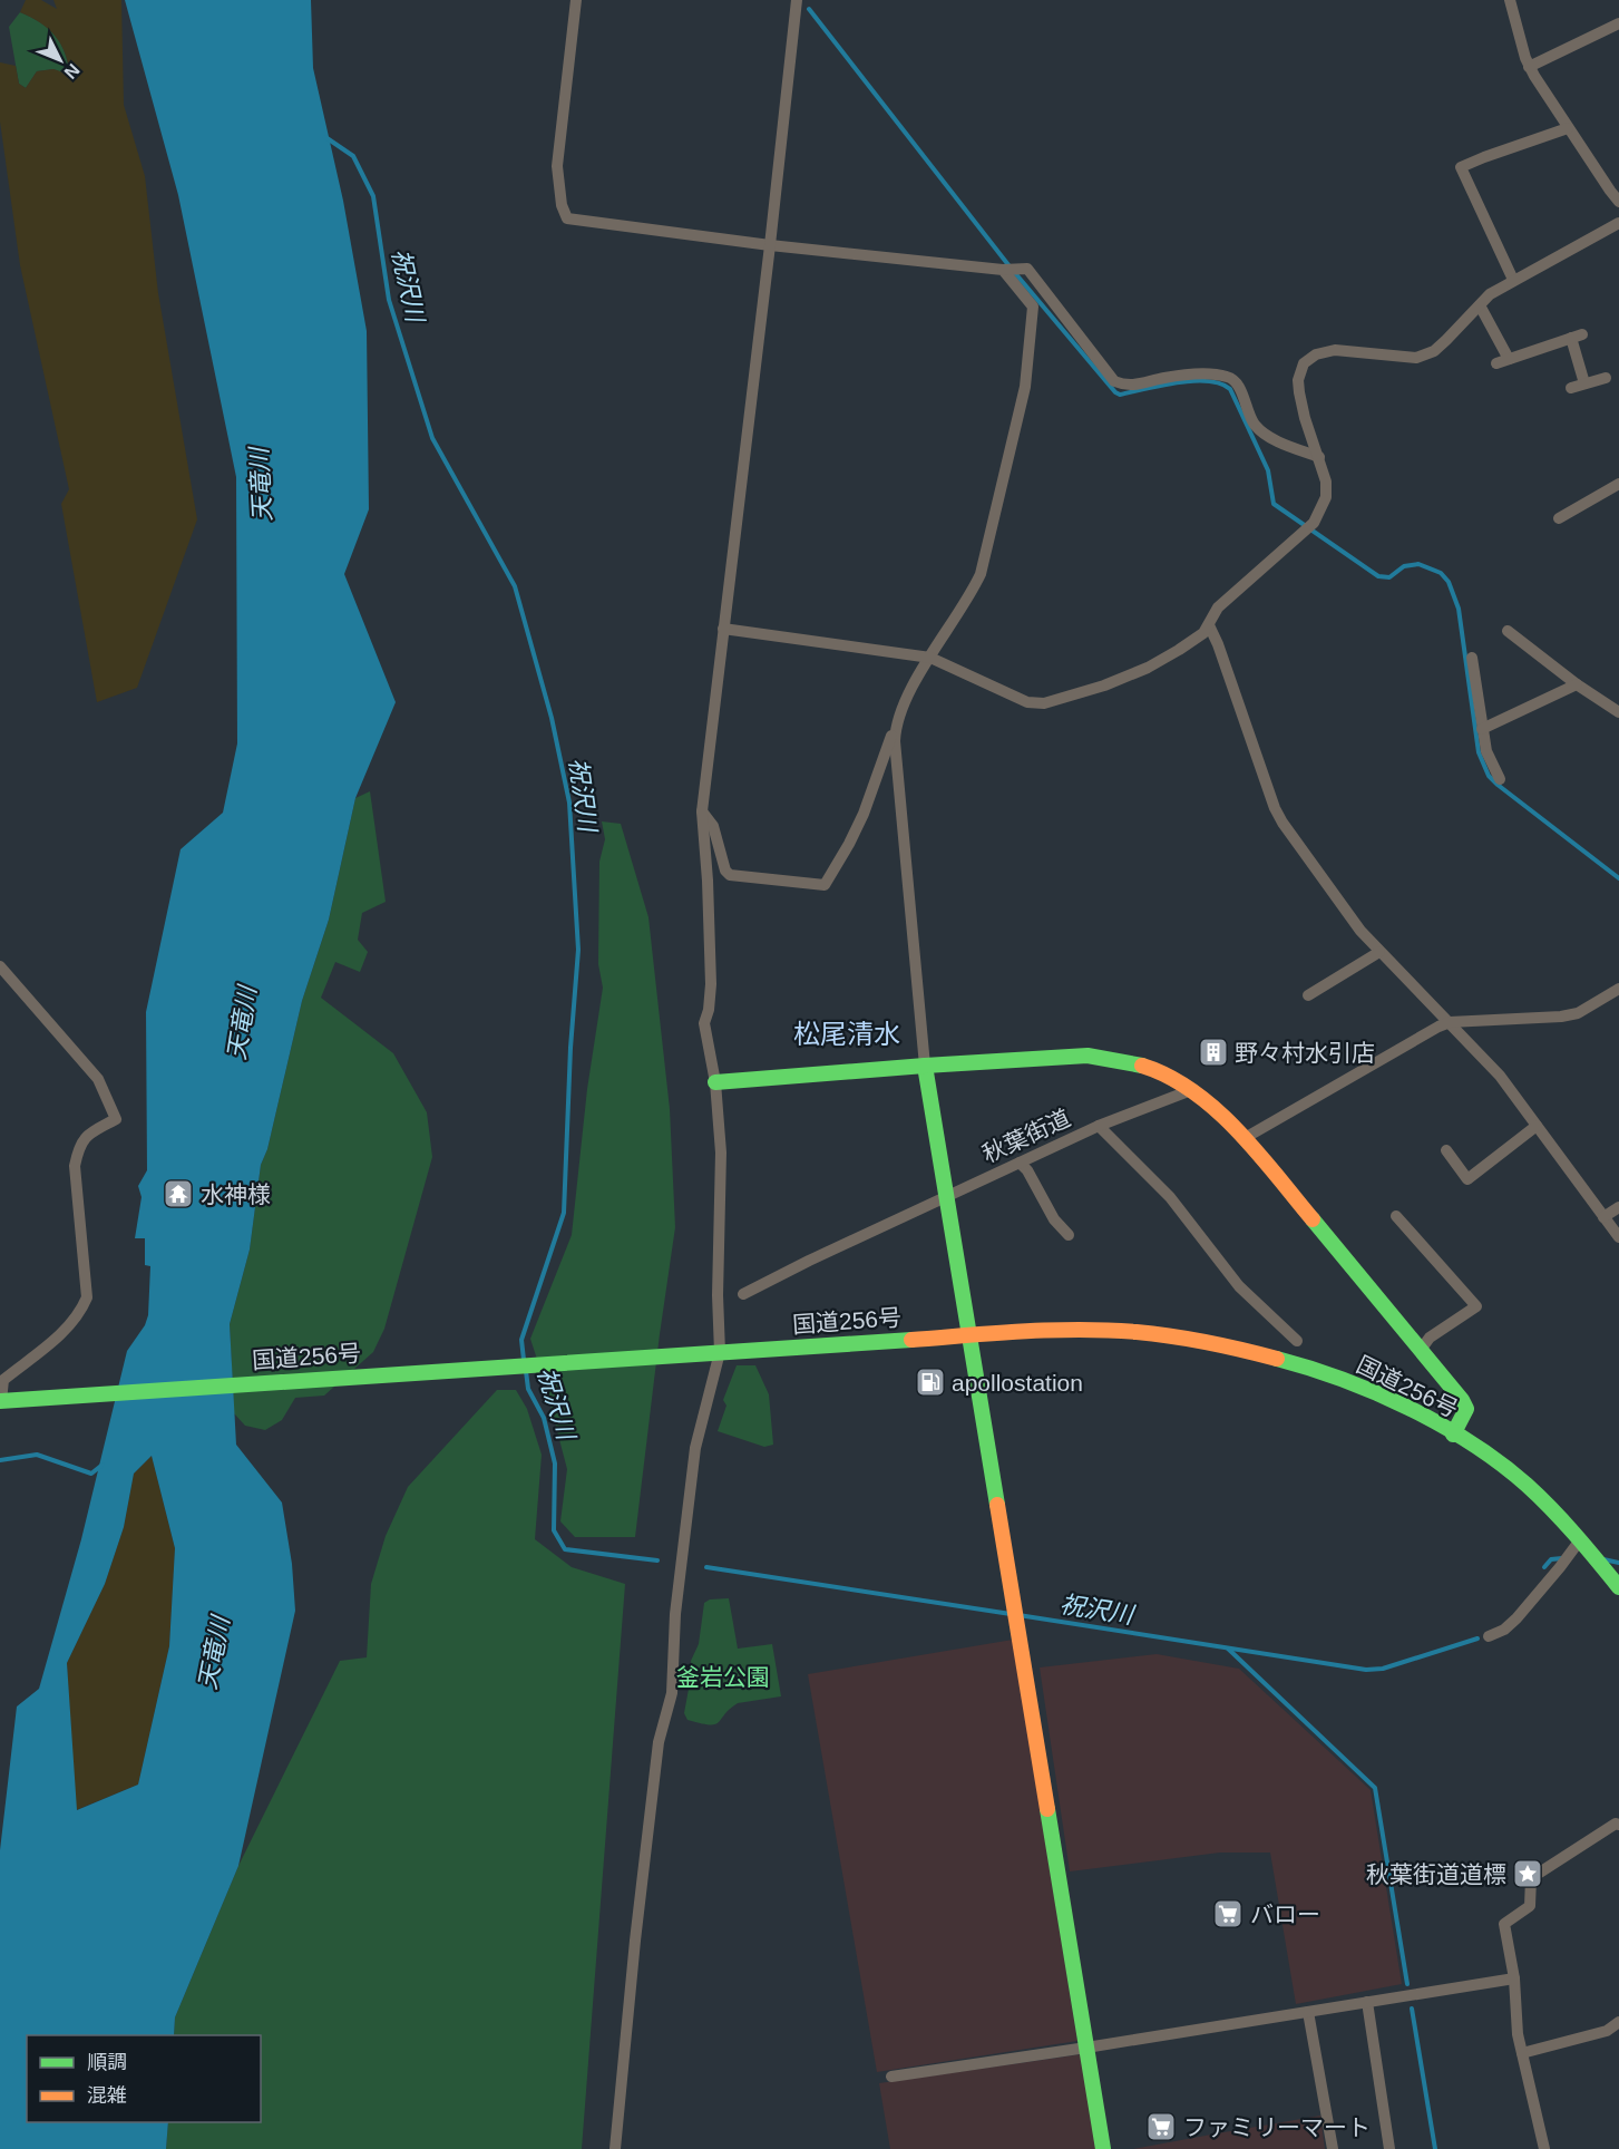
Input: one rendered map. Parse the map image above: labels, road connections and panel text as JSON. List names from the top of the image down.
{
  "streets": {
    "main road": ["国道256号"],
    "street": ["秋葉街道"]
  },
  "districts": ["松尾清水"],
  "water": ["祝沢川", "天竜川"],
  "parks": ["釜岩公園"],
  "places": {
    "building": ["野々村水引店"],
    "temple": ["水神様"],
    "fuel station": ["apollostation"],
    "place": ["秋葉街道道標"],
    "supermarket": ["バロー", "ファミリーマート"]
  },
  "legend": ["順調", "混雑"],
  "north": "bottom right"
}
